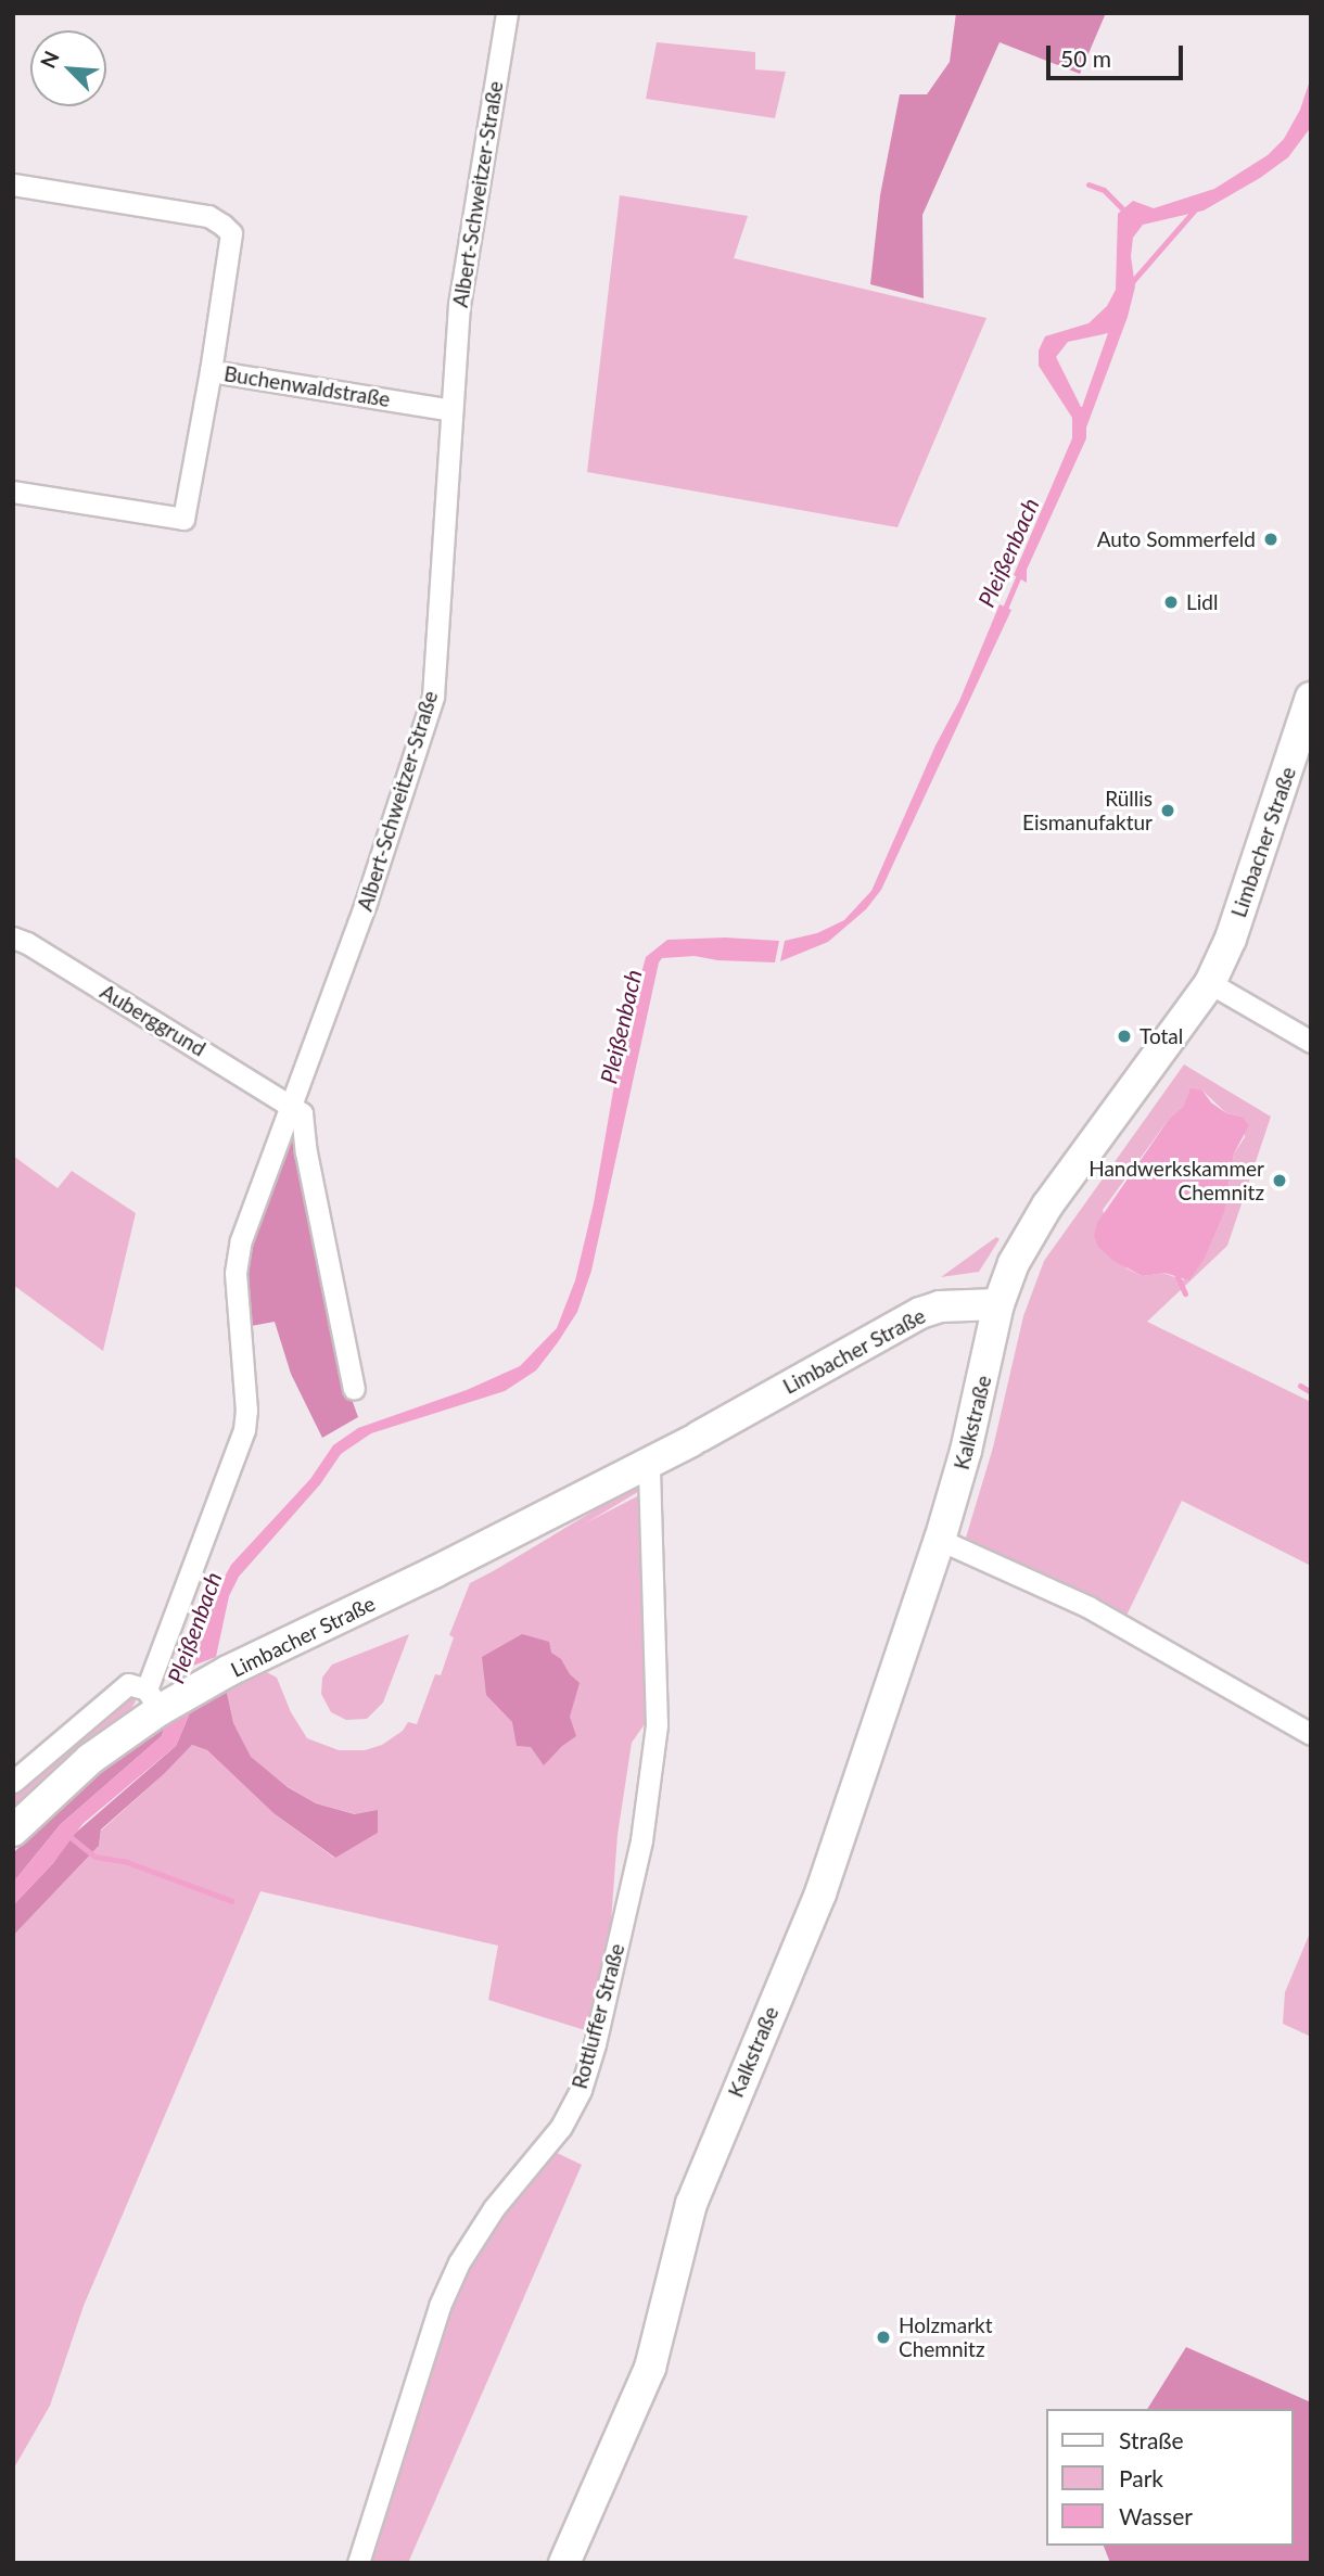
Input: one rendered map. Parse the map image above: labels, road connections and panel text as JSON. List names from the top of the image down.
{
  "streets": {
    "main road": ["Limbacher Straße", "Kalkstraße"],
    "street": [
      "Albert-Schweitzer-Straße",
      "Buchenwaldstraße",
      "Auberggrund",
      "Rottluffer Straße"
    ]
  },
  "crossings": [
    ["Albert-Schweitzer-Straße", "Buchenwaldstraße"],
    ["Albert-Schweitzer-Straße", "Auberggrund"],
    ["Limbacher Straße", "Kalkstraße"],
    ["Limbacher Straße", "Rottluffer Straße"]
  ],
  "water": ["Pleißenbach"],
  "places": [
    "Auto Sommerfeld",
    "Lidl",
    "Rüllis Eismanufaktur",
    "Total",
    "Handwerkskammer Chemnitz",
    "Holzmarkt Chemnitz"
  ],
  "legend": ["Straße", "Park", "Wasser"],
  "scale_bar": "50 m",
  "north": "top left"
}
